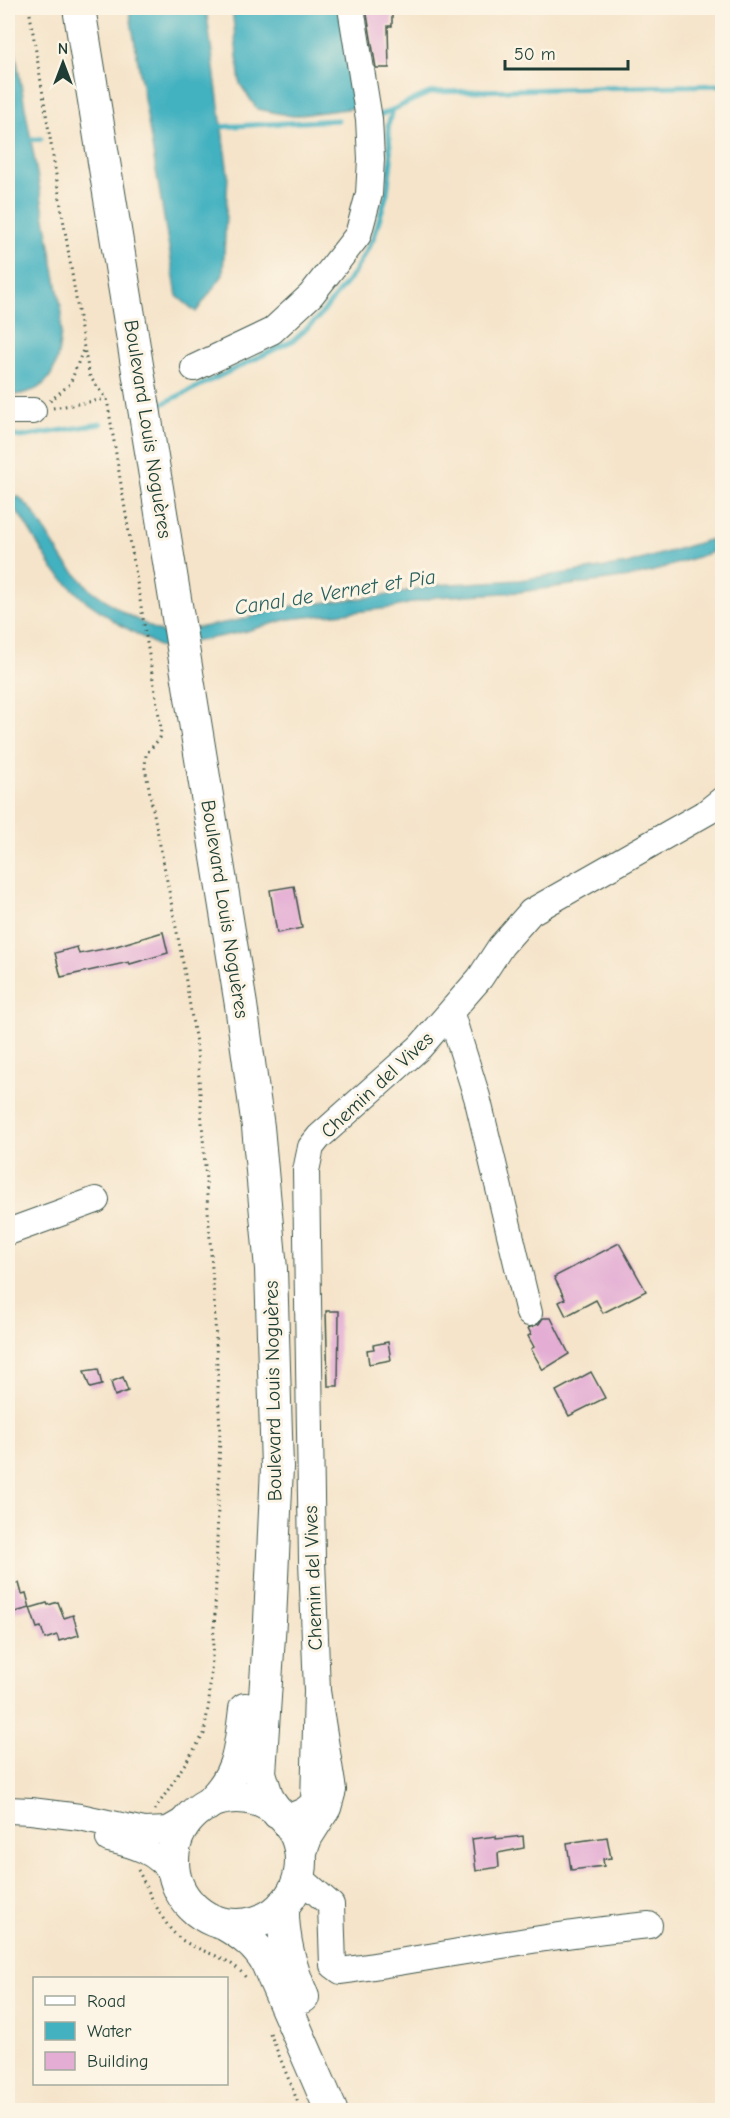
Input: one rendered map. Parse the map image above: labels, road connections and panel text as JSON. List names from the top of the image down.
{
  "streets": {
    "main road": ["Boulevard Louis Noguères"],
    "street": ["Chemin del Vives"]
  },
  "crossings": [
    ["Boulevard Louis Noguères", "Chemin del Vives"]
  ],
  "water": ["Canal de Vernet et Pia"],
  "legend": ["Road", "Water", "Building"],
  "scale_bar": "50 m",
  "north": "top"
}
